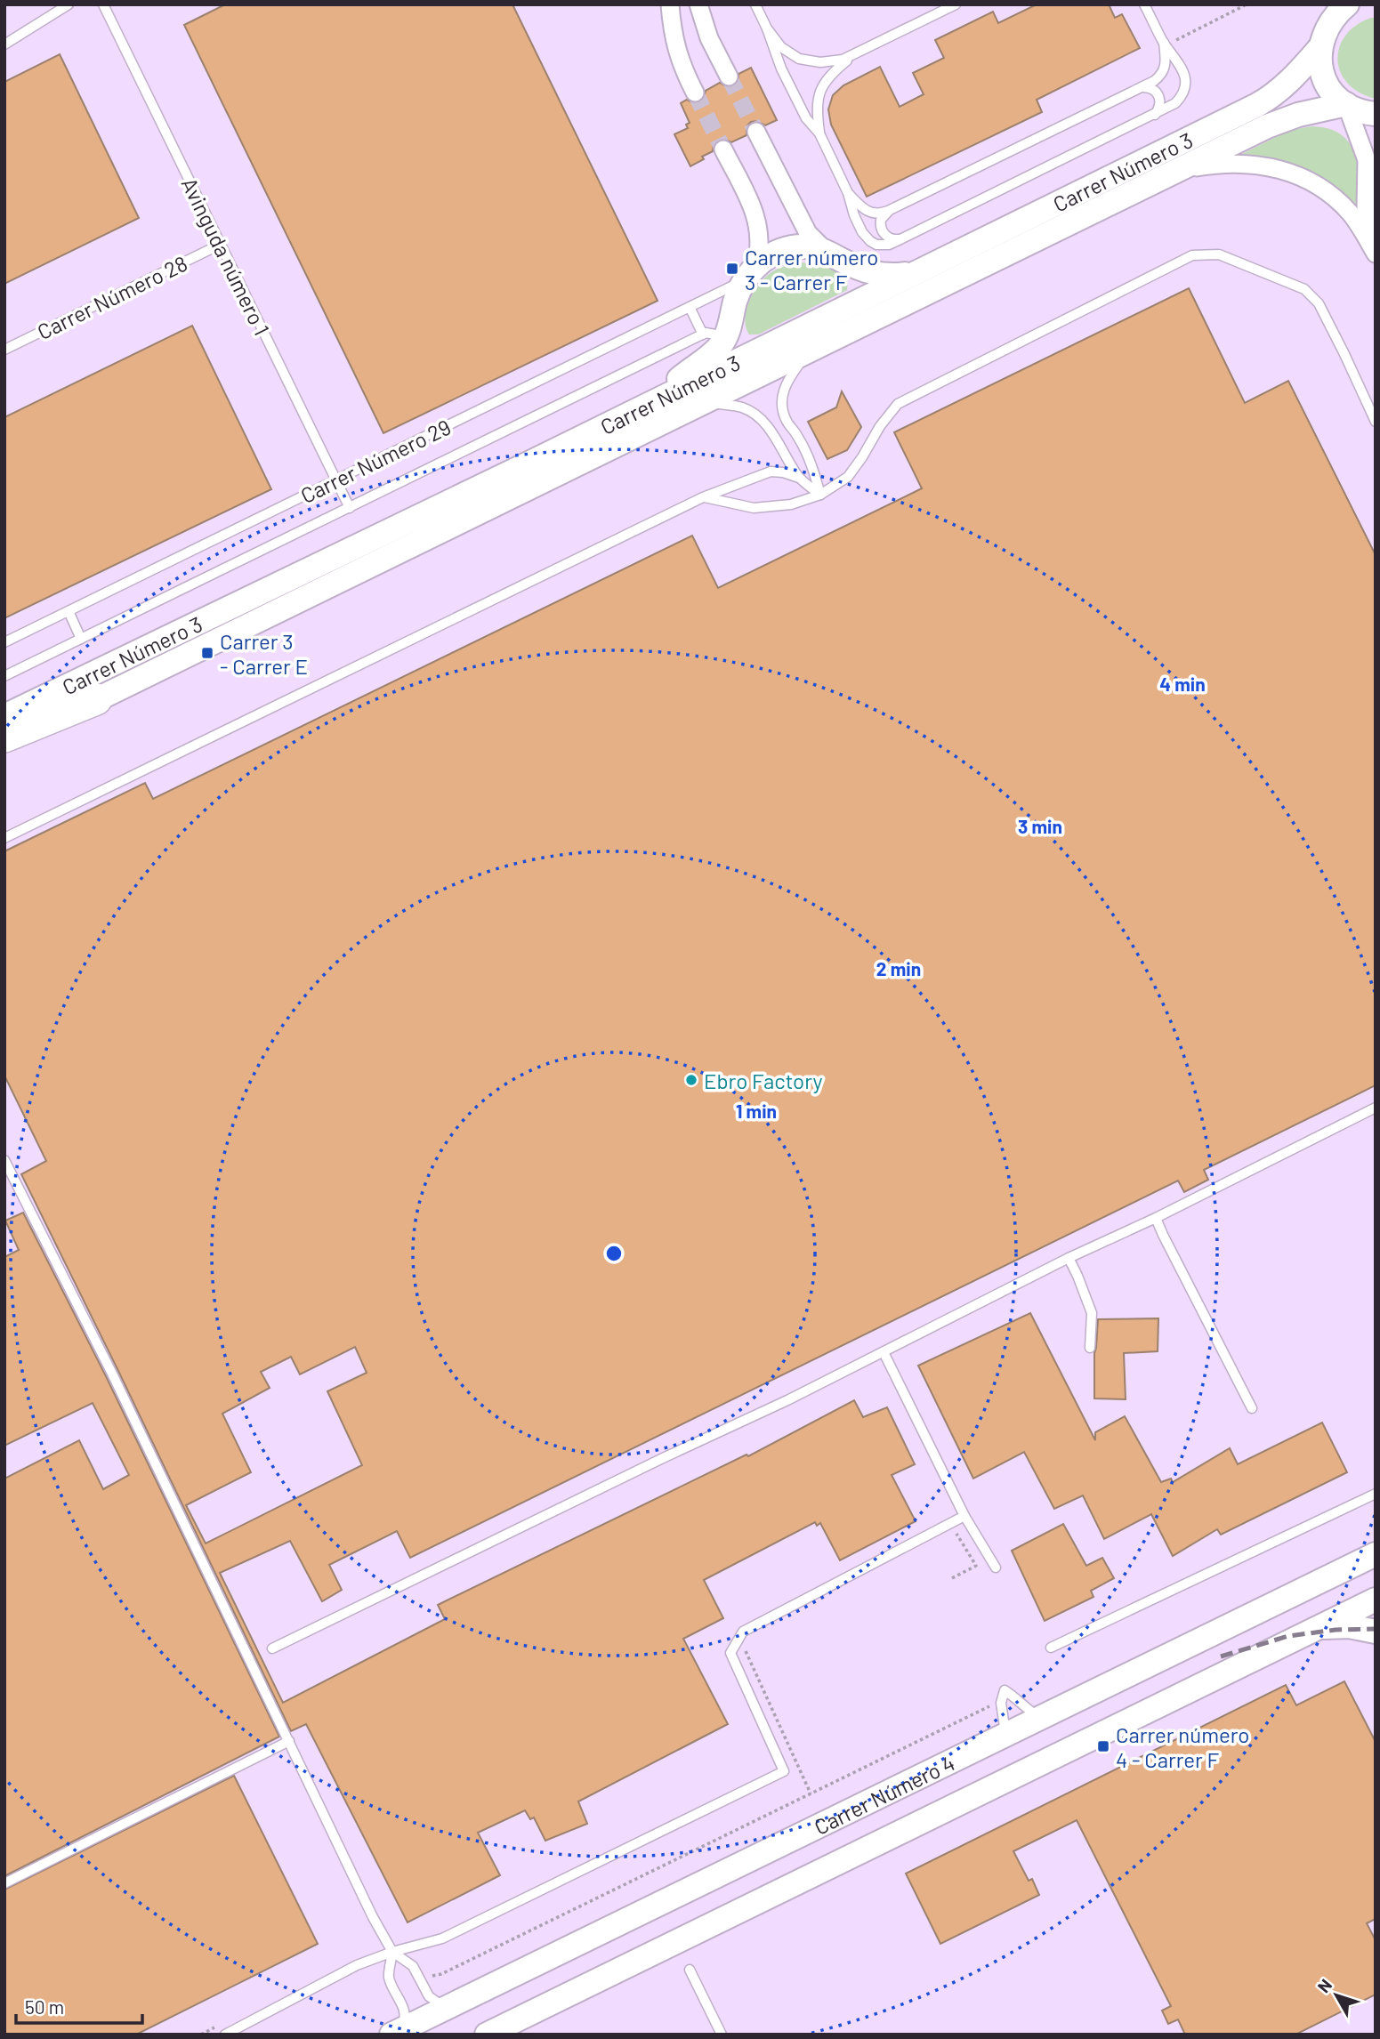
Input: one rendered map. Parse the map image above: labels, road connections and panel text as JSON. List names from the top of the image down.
{
  "streets": {
    "main road": ["Carrer Número 3", "Carrer Número 4"],
    "lane": ["Avinguda número 1", "Carrer Número 28", "Carrer Número 29"]
  },
  "crossings": [
    ["Avinguda número 1", "Carrer Número 28"],
    ["Avinguda número 1", "Carrer Número 29"]
  ],
  "places": {
    "transit": ["Carrer número 3 - Carrer F", "Carrer 3 - Carrer E", "Carrer número 4 - Carrer F"],
    "other": ["Ebro Factory"]
  },
  "scale_bar": "50 m",
  "north": "top left",
  "rings": [
    "4 min",
    "3 min",
    "2 min",
    "1 min"
  ]
}
